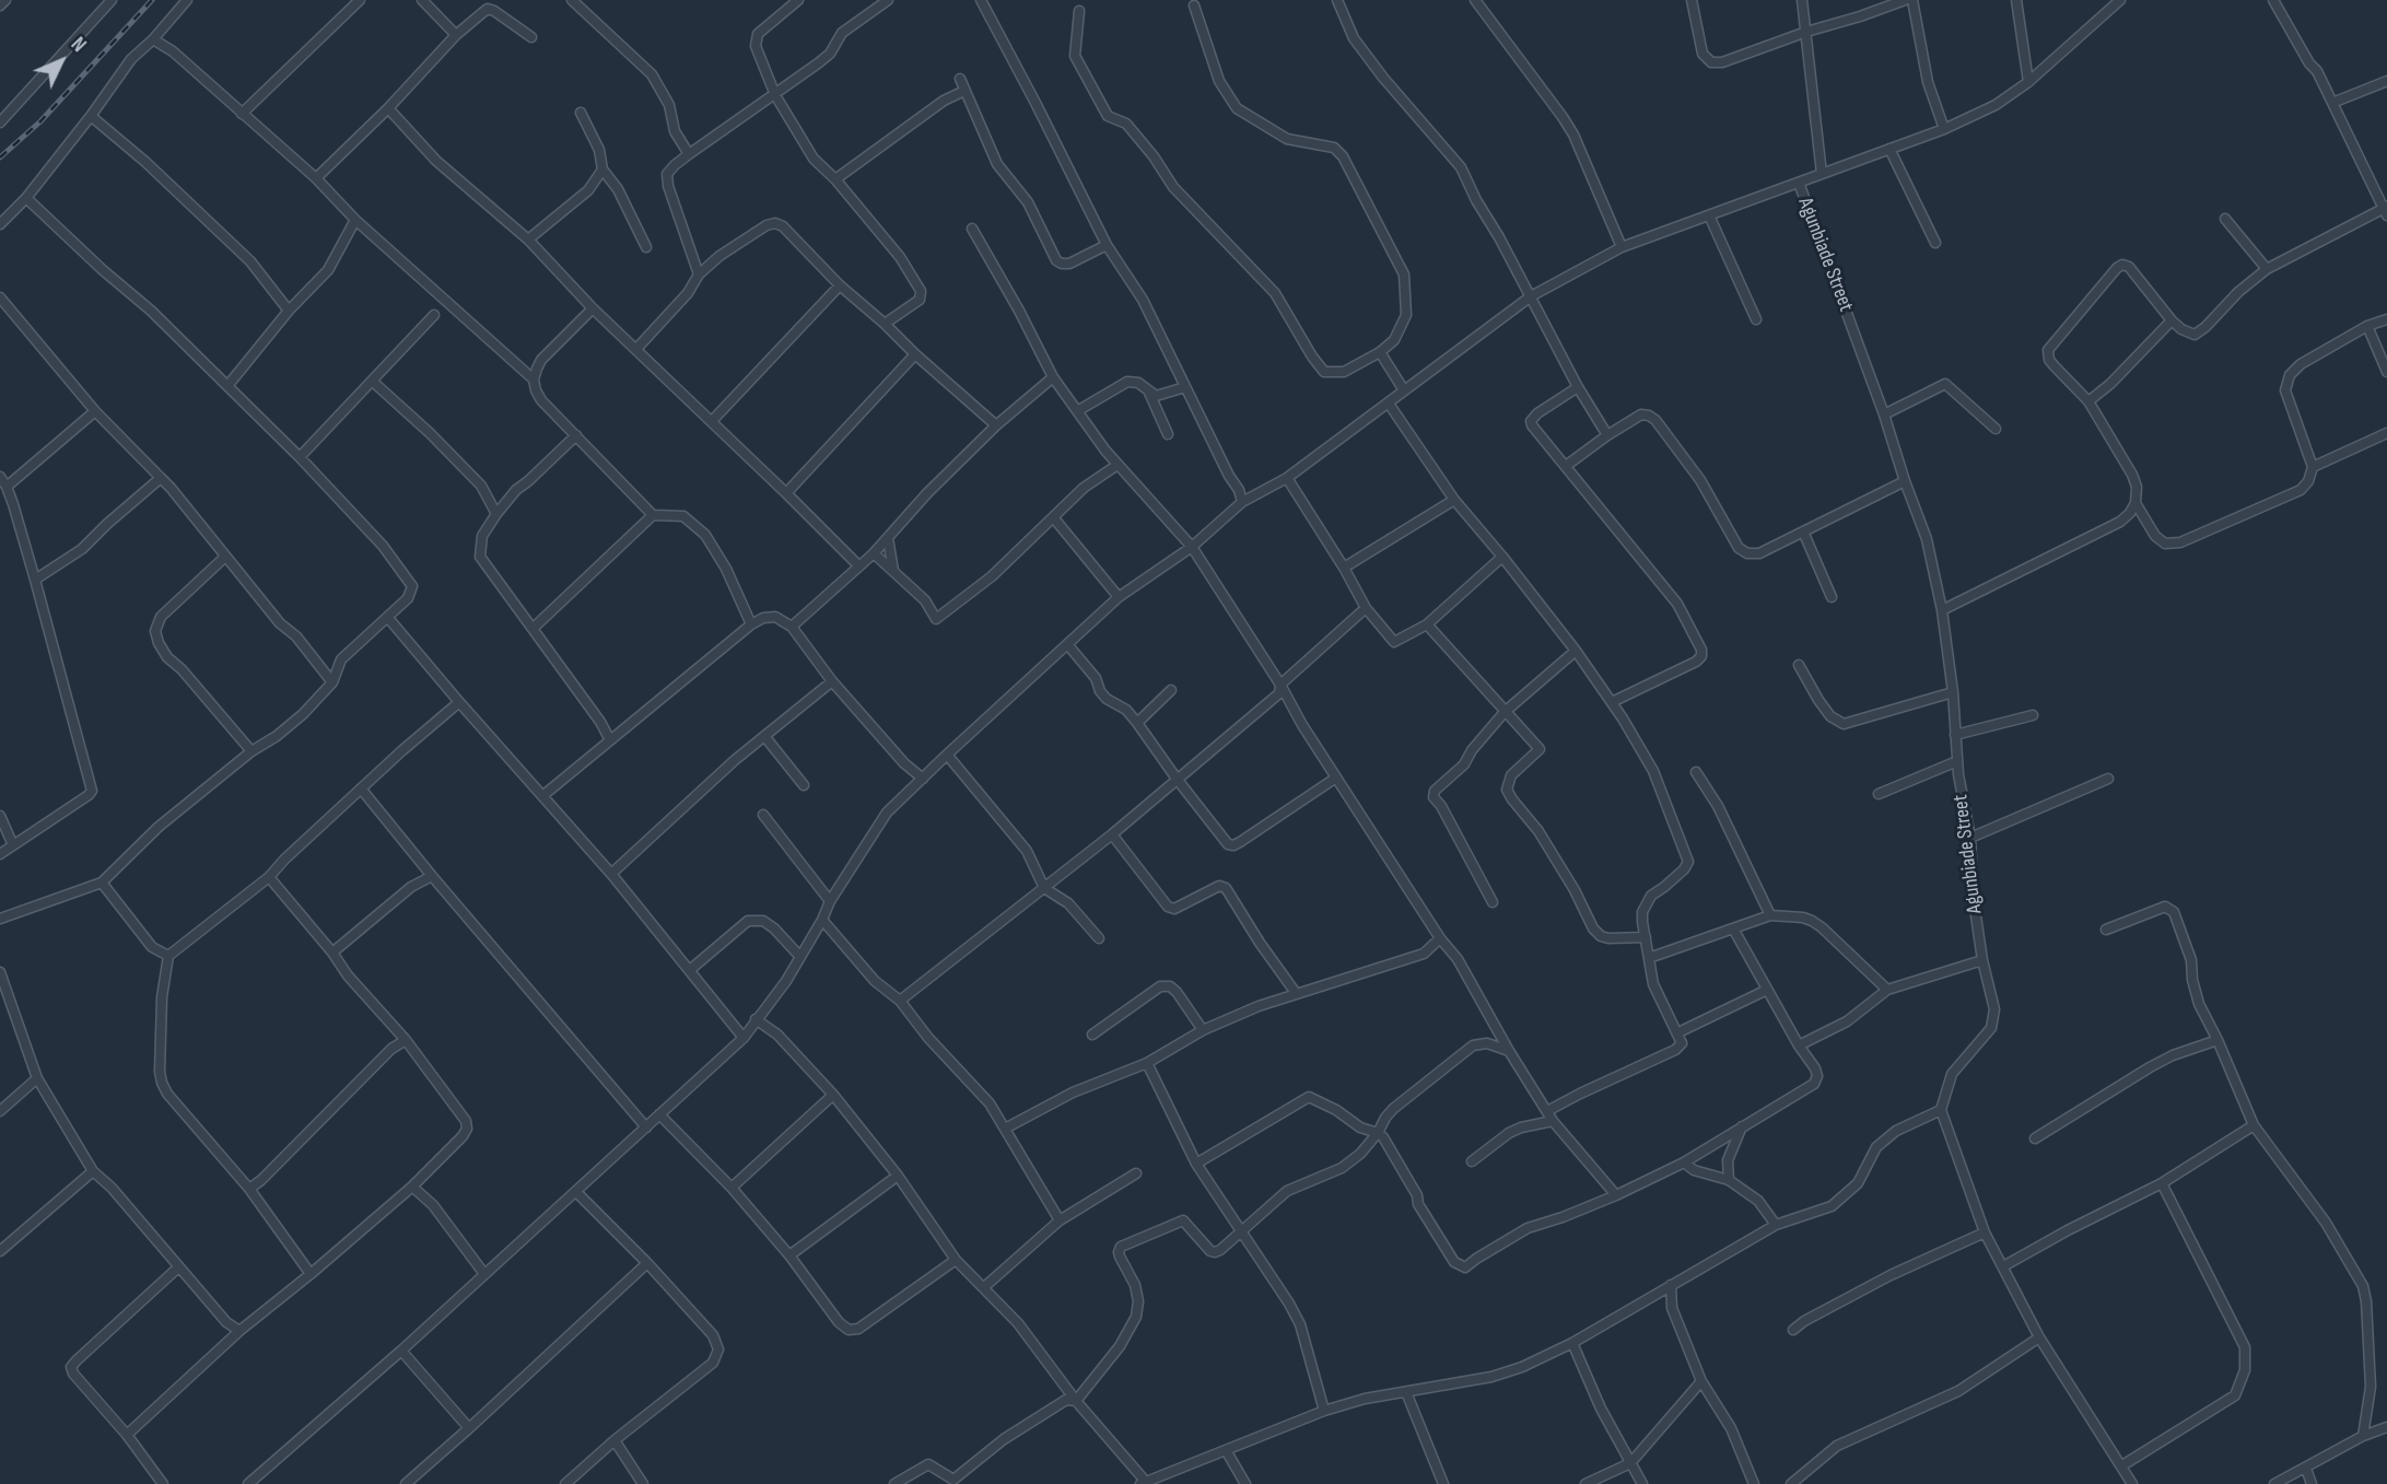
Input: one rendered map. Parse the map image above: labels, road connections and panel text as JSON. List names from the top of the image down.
{
  "streets": {
    "street": ["Agunbiade Street"]
  },
  "north": "top right"
}
